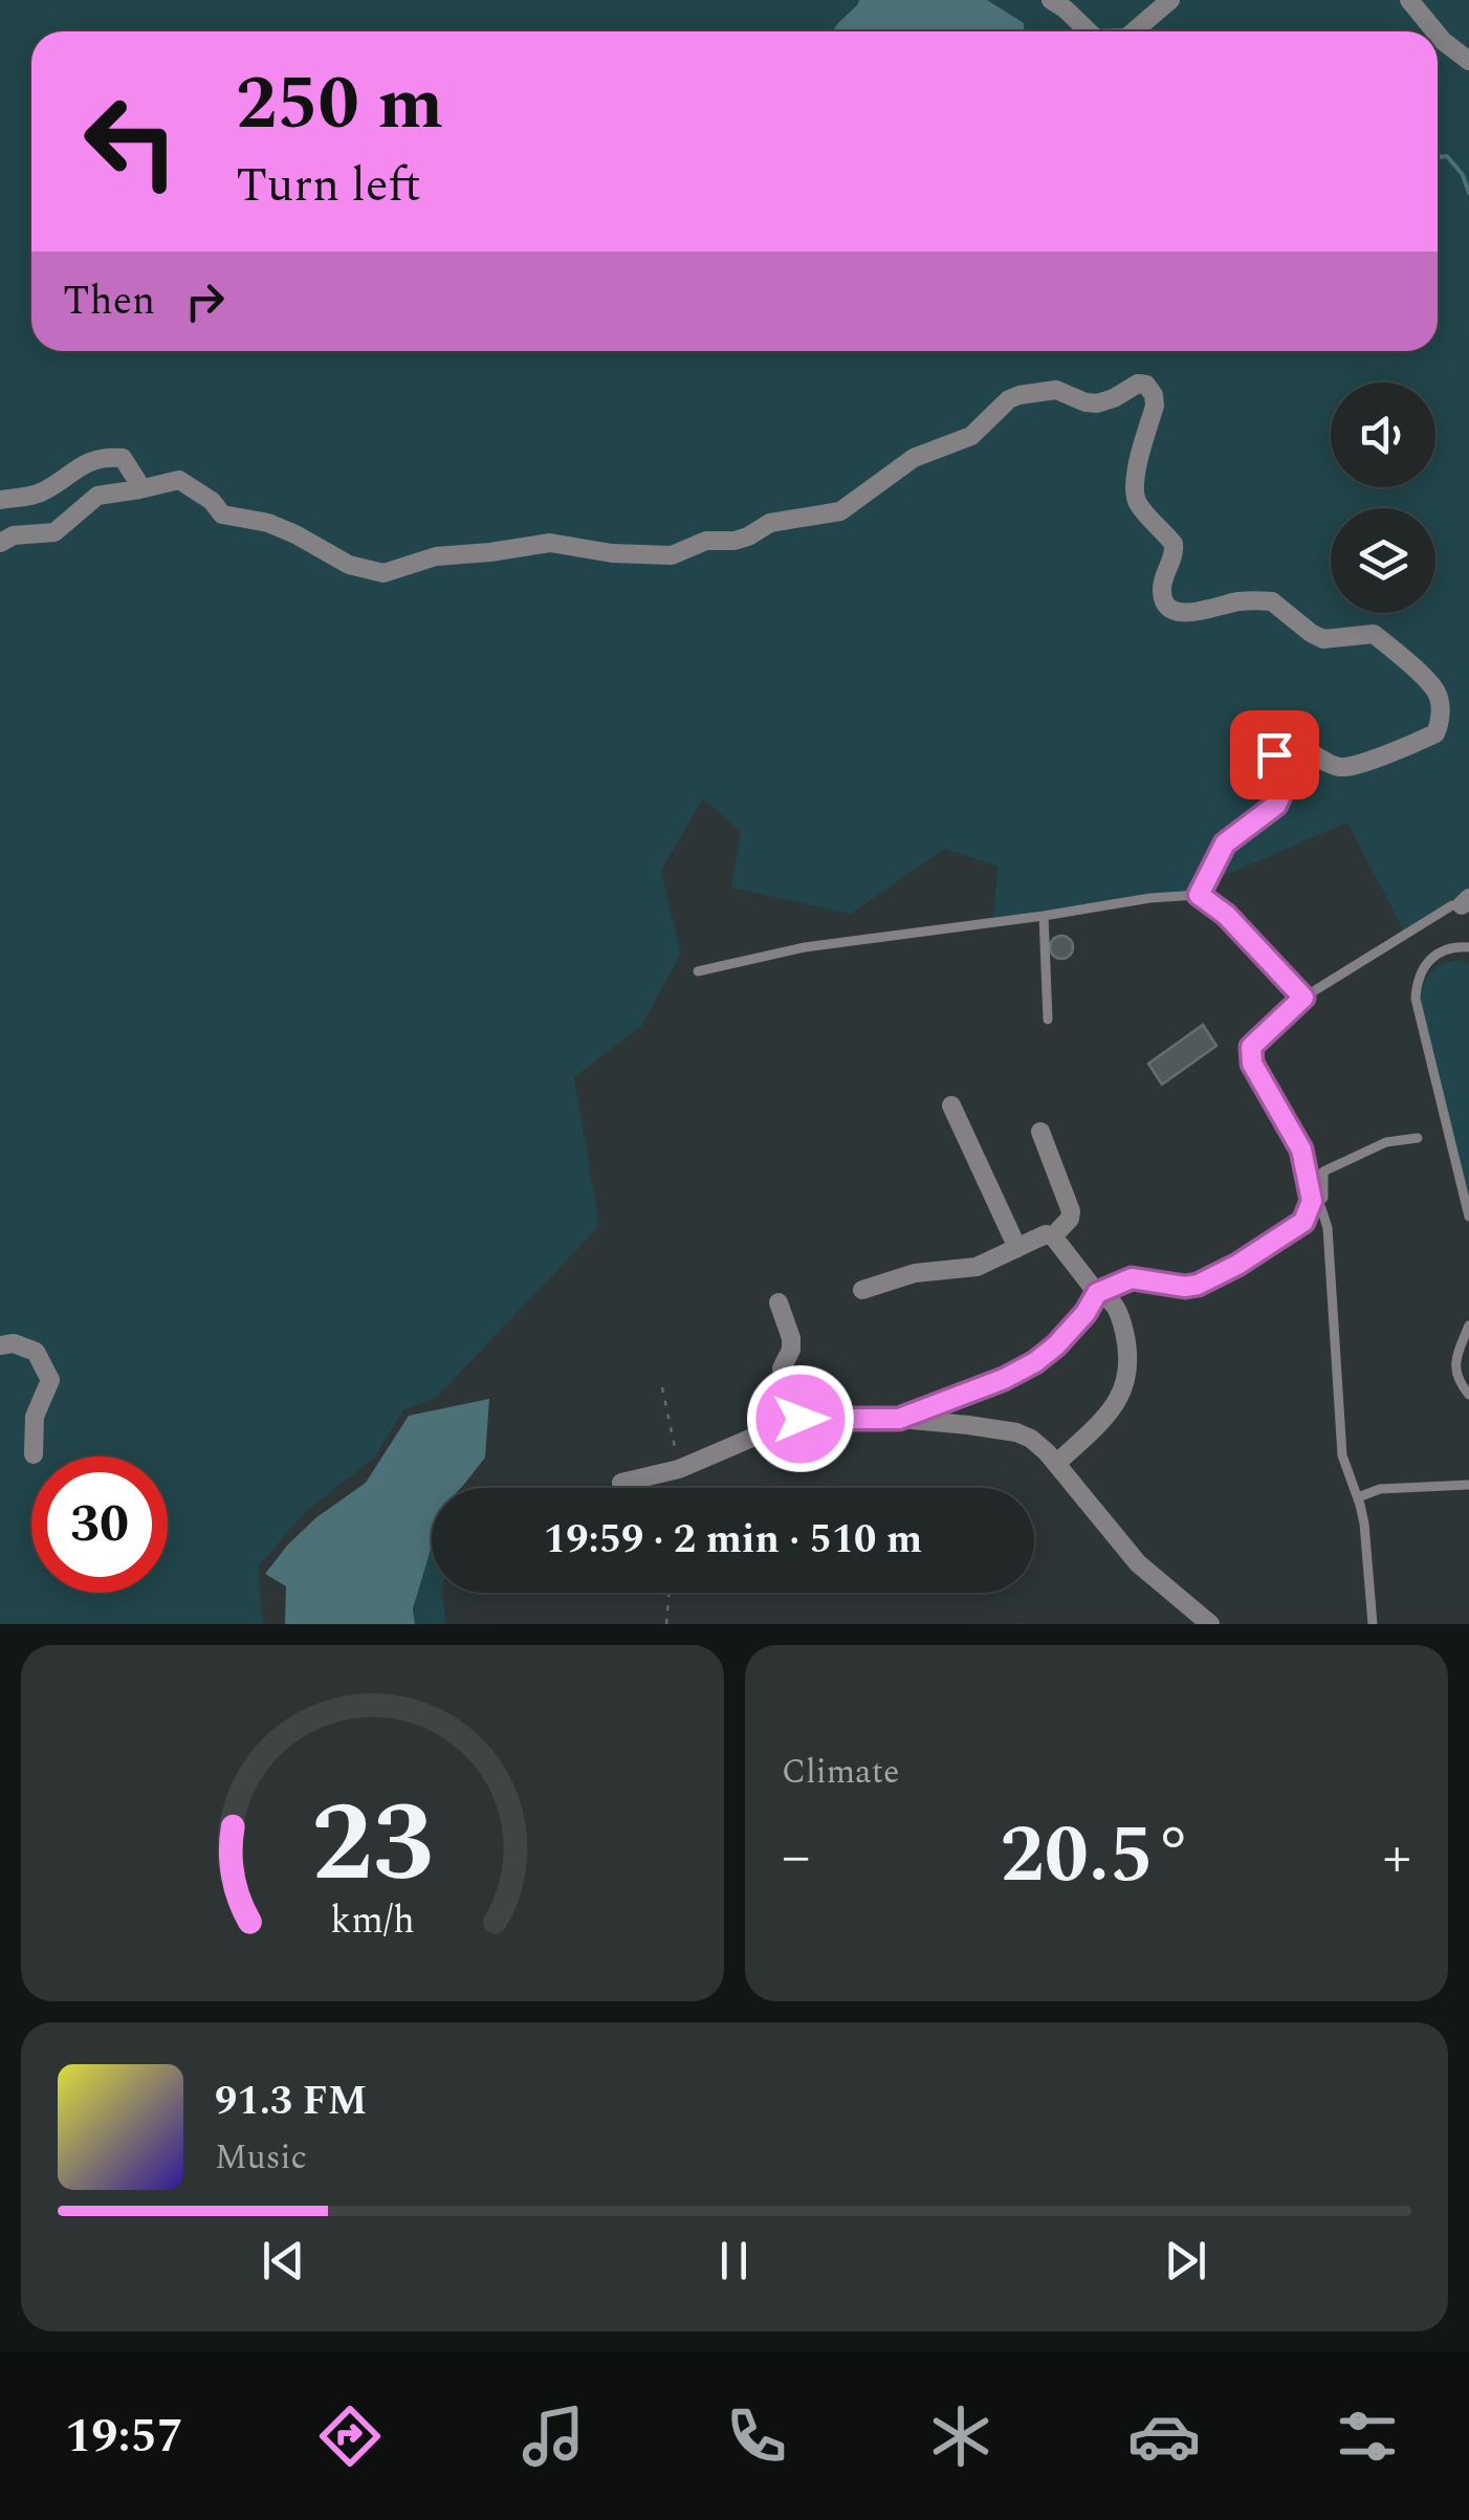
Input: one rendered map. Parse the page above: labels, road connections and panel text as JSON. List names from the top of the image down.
{
  "page": {
    "turn": ["250 m", "Turn left"],
    "then": "Then",
    "limit": "30",
    "trip": "19:59 · 2 min · 510 m",
    "tile": "Climate",
    "heat": ["−", "20.5°", "+"],
    "song": ["91.3 FM", "Music"],
    "tabs": "19:57",
    "gauge": ["23", "km/h"]
  }
}
